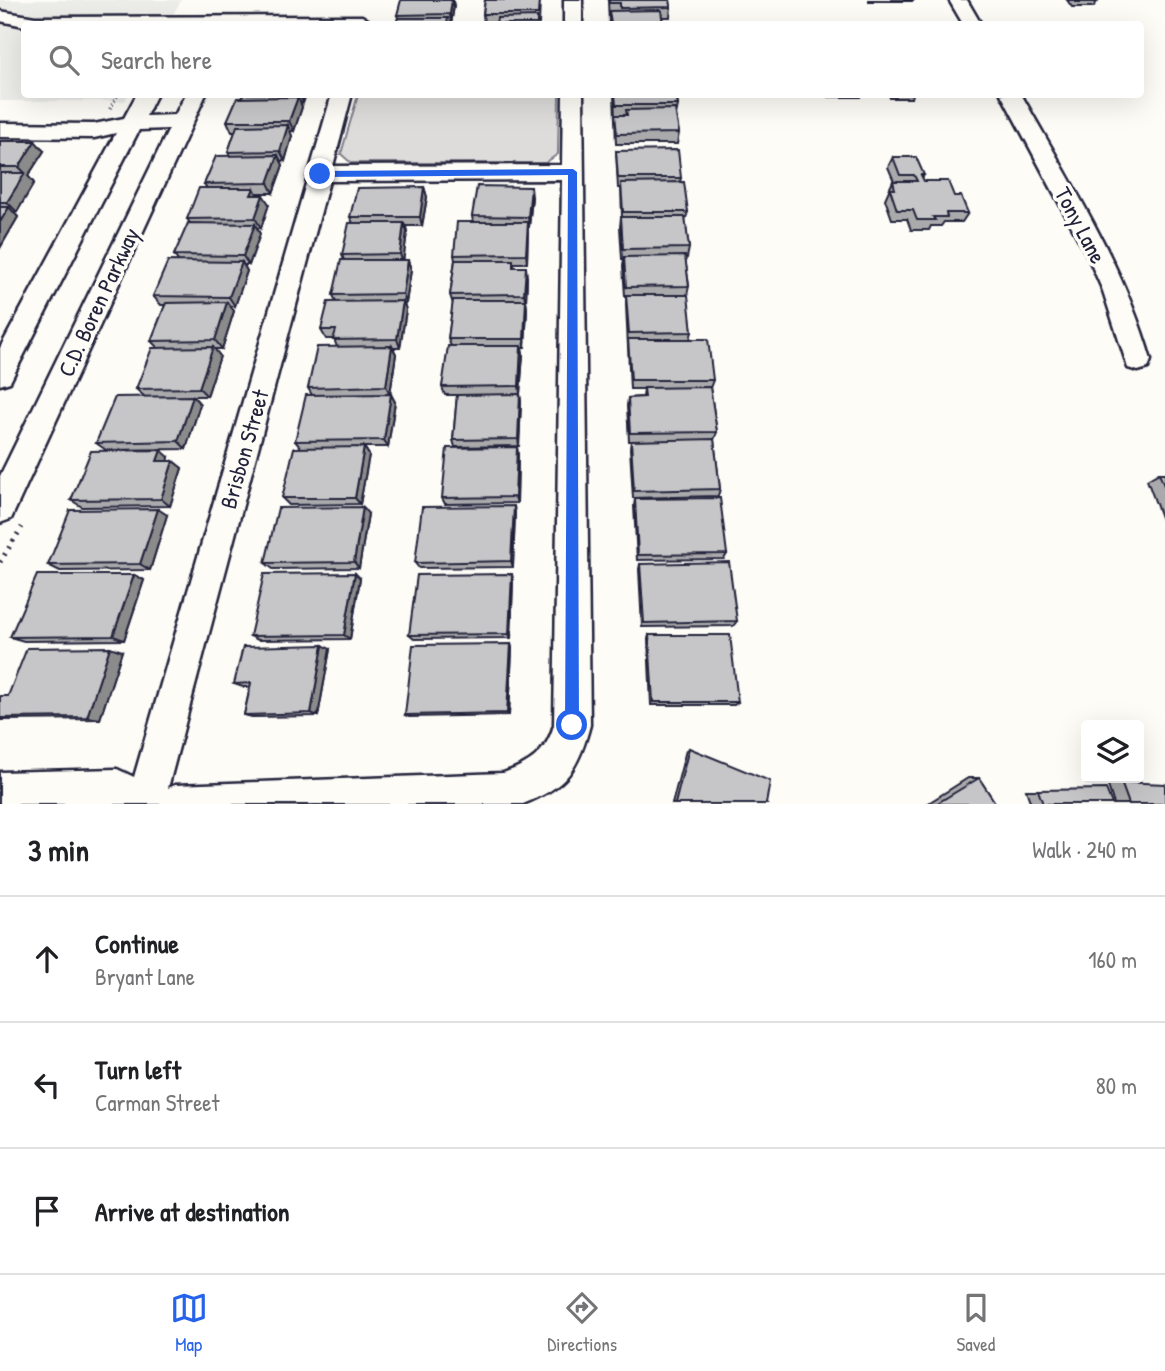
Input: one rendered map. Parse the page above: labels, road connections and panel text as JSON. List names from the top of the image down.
{
  "streets": {
    "street": ["Tony Lane", "C.D. Boren Parkway", "Brisbon Street"]
  },
  "page": {
    "search": "Search here",
    "heading": ["3 min", "Walk · 240 m"],
    "list": [
      ["Continue", "Bryant Lane", "160 m"],
      ["Turn left", "Carman Street", "80 m"],
      "Arrive at destination"
    ],
    "nav": ["Map", "Directions", "Saved"]
  }
}
